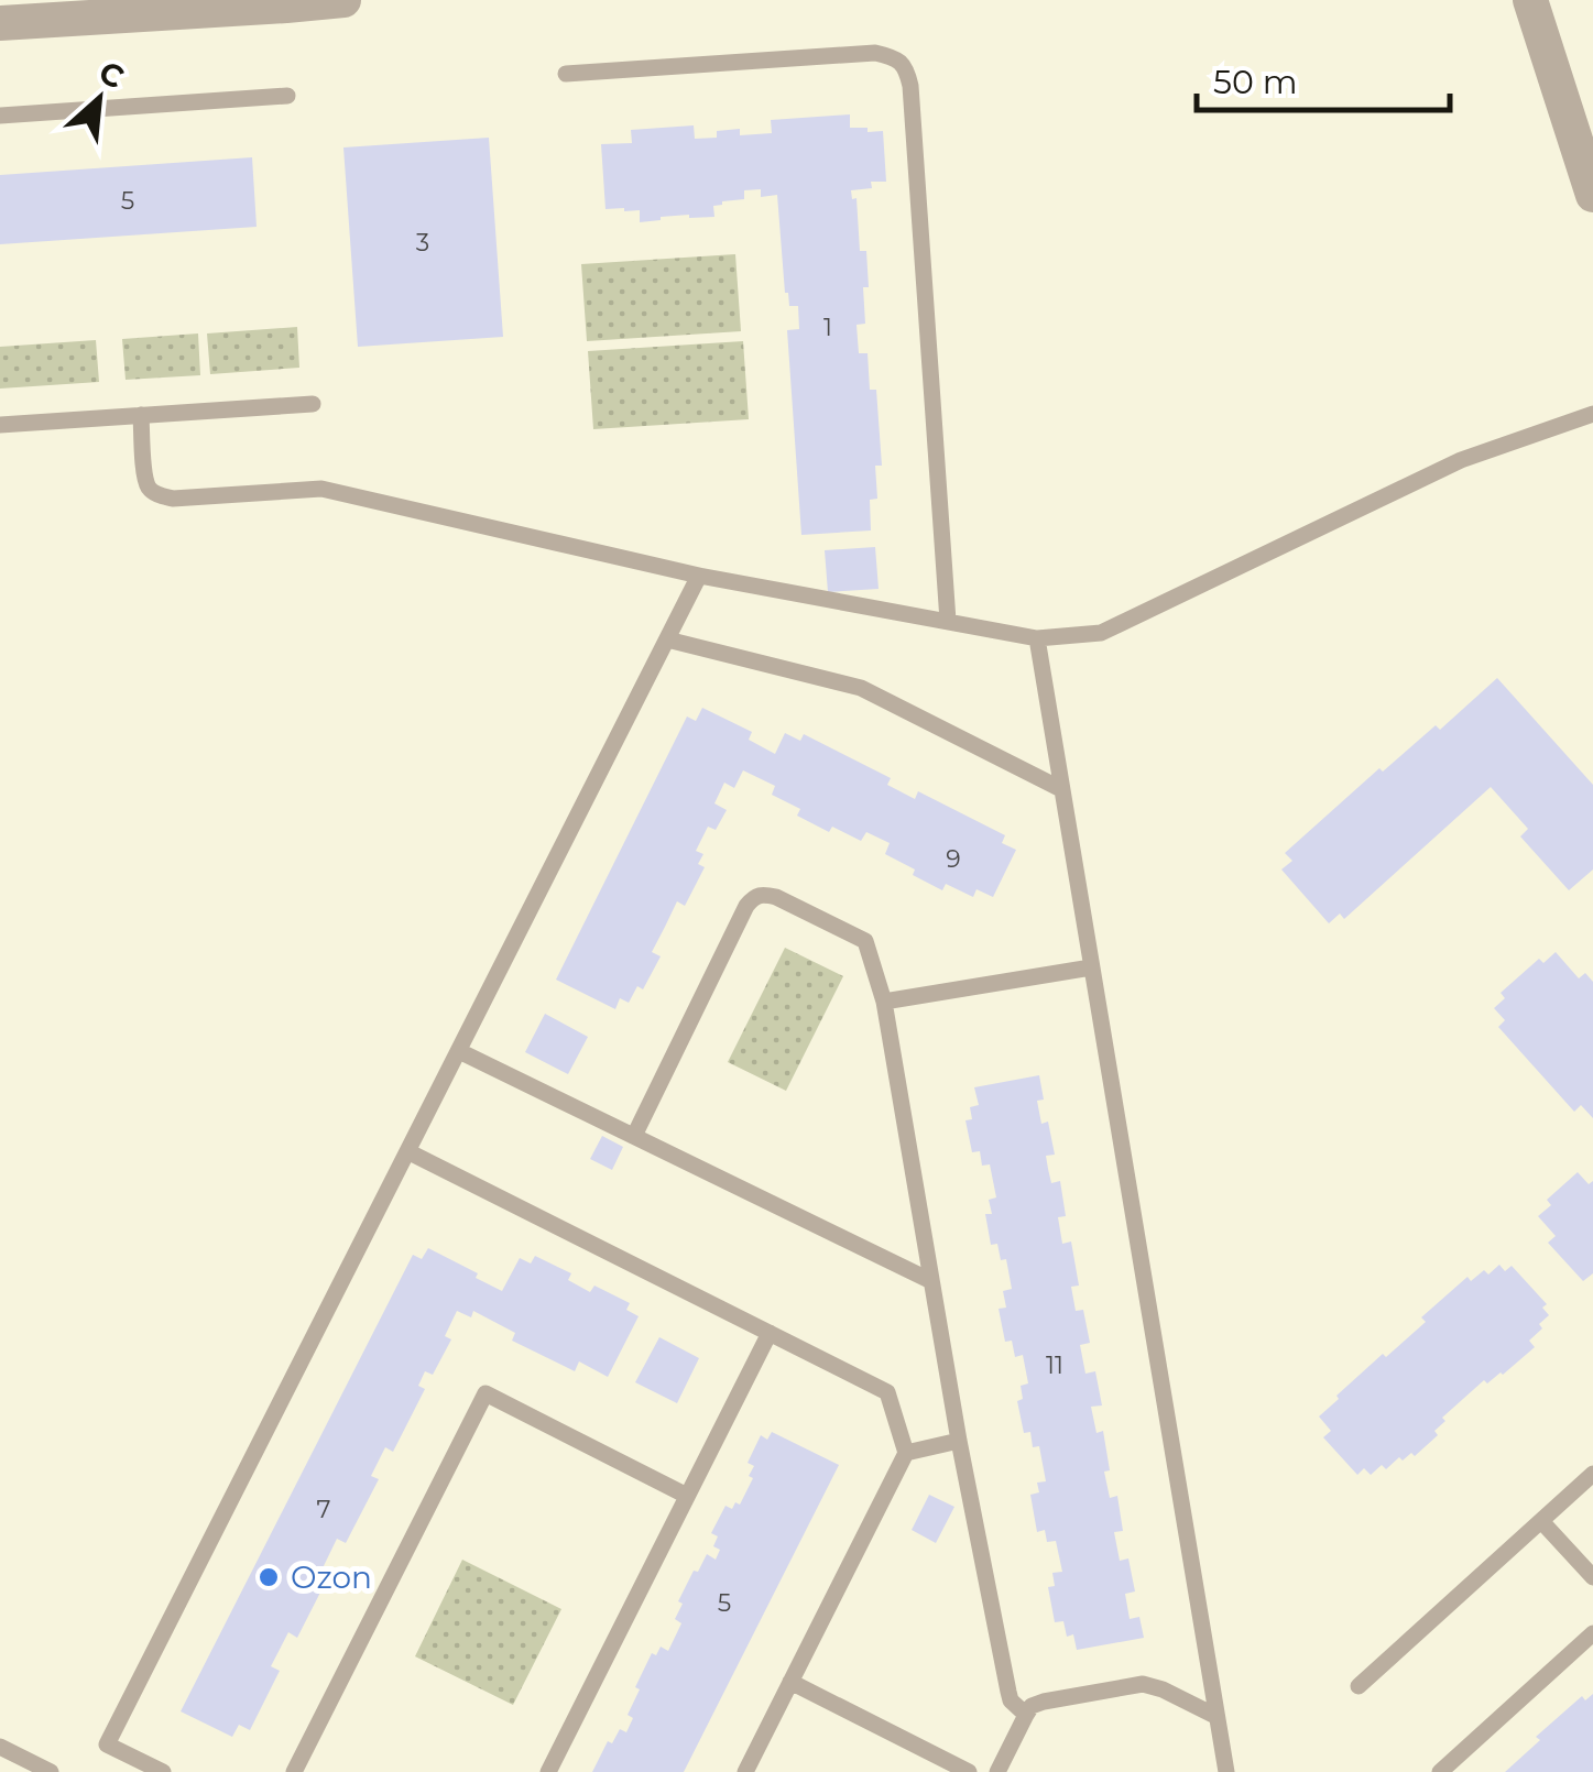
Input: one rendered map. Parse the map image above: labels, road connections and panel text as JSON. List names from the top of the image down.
{
  "places": ["Ozon"],
  "house_numbers": [
    "5",
    "3",
    "1",
    "9",
    "11",
    "7",
    "5"
  ],
  "scale_bar": "50 m",
  "north": "top right"
}
